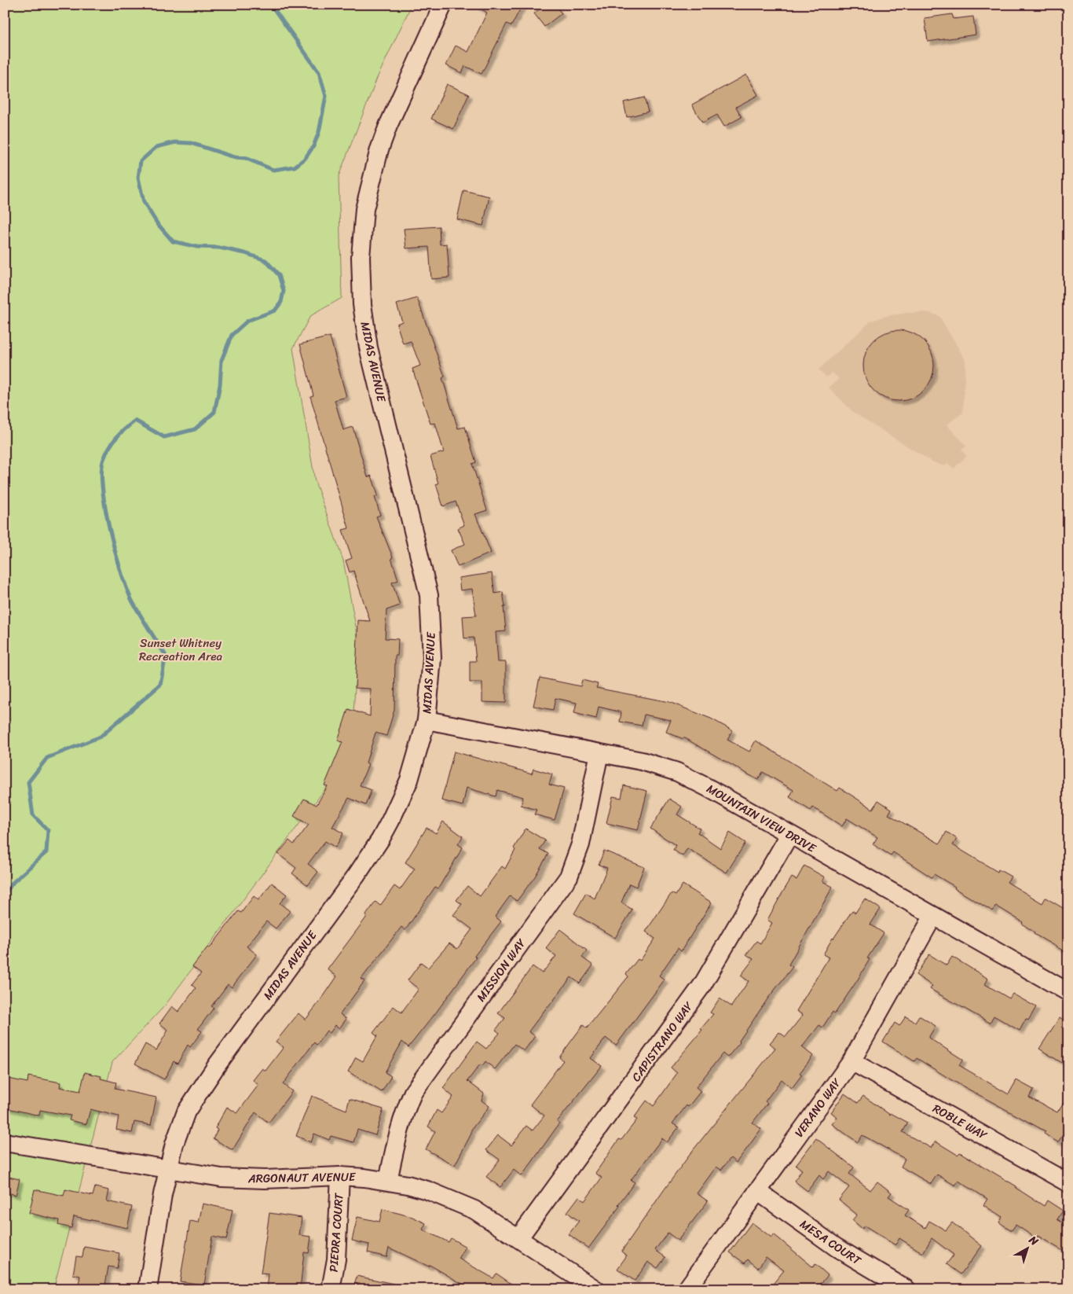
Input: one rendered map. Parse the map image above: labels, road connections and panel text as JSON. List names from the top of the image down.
{
  "streets": {
    "street": [
      "MIDAS AVENUE",
      "MOUNTAIN VIEW DRIVE",
      "MISSION WAY",
      "CAPISTRANO WAY",
      "VERANO WAY",
      "ROBLE WAY",
      "ARGONAUT AVENUE",
      "PIEDRA COURT",
      "MESA COURT"
    ]
  },
  "crossings": [
    ["MIDAS AVENUE", "MOUNTAIN VIEW DRIVE"],
    ["MIDAS AVENUE", "ARGONAUT AVENUE"],
    ["MOUNTAIN VIEW DRIVE", "MISSION WAY"],
    ["MOUNTAIN VIEW DRIVE", "CAPISTRANO WAY"],
    ["MOUNTAIN VIEW DRIVE", "VERANO WAY"],
    ["MISSION WAY", "ARGONAUT AVENUE"],
    ["CAPISTRANO WAY", "ARGONAUT AVENUE"],
    ["VERANO WAY", "ROBLE WAY"],
    ["VERANO WAY", "MESA COURT"],
    ["ARGONAUT AVENUE", "PIEDRA COURT"]
  ],
  "parks": ["Sunset Whitney Recreation Area"],
  "north": "top right"
}
